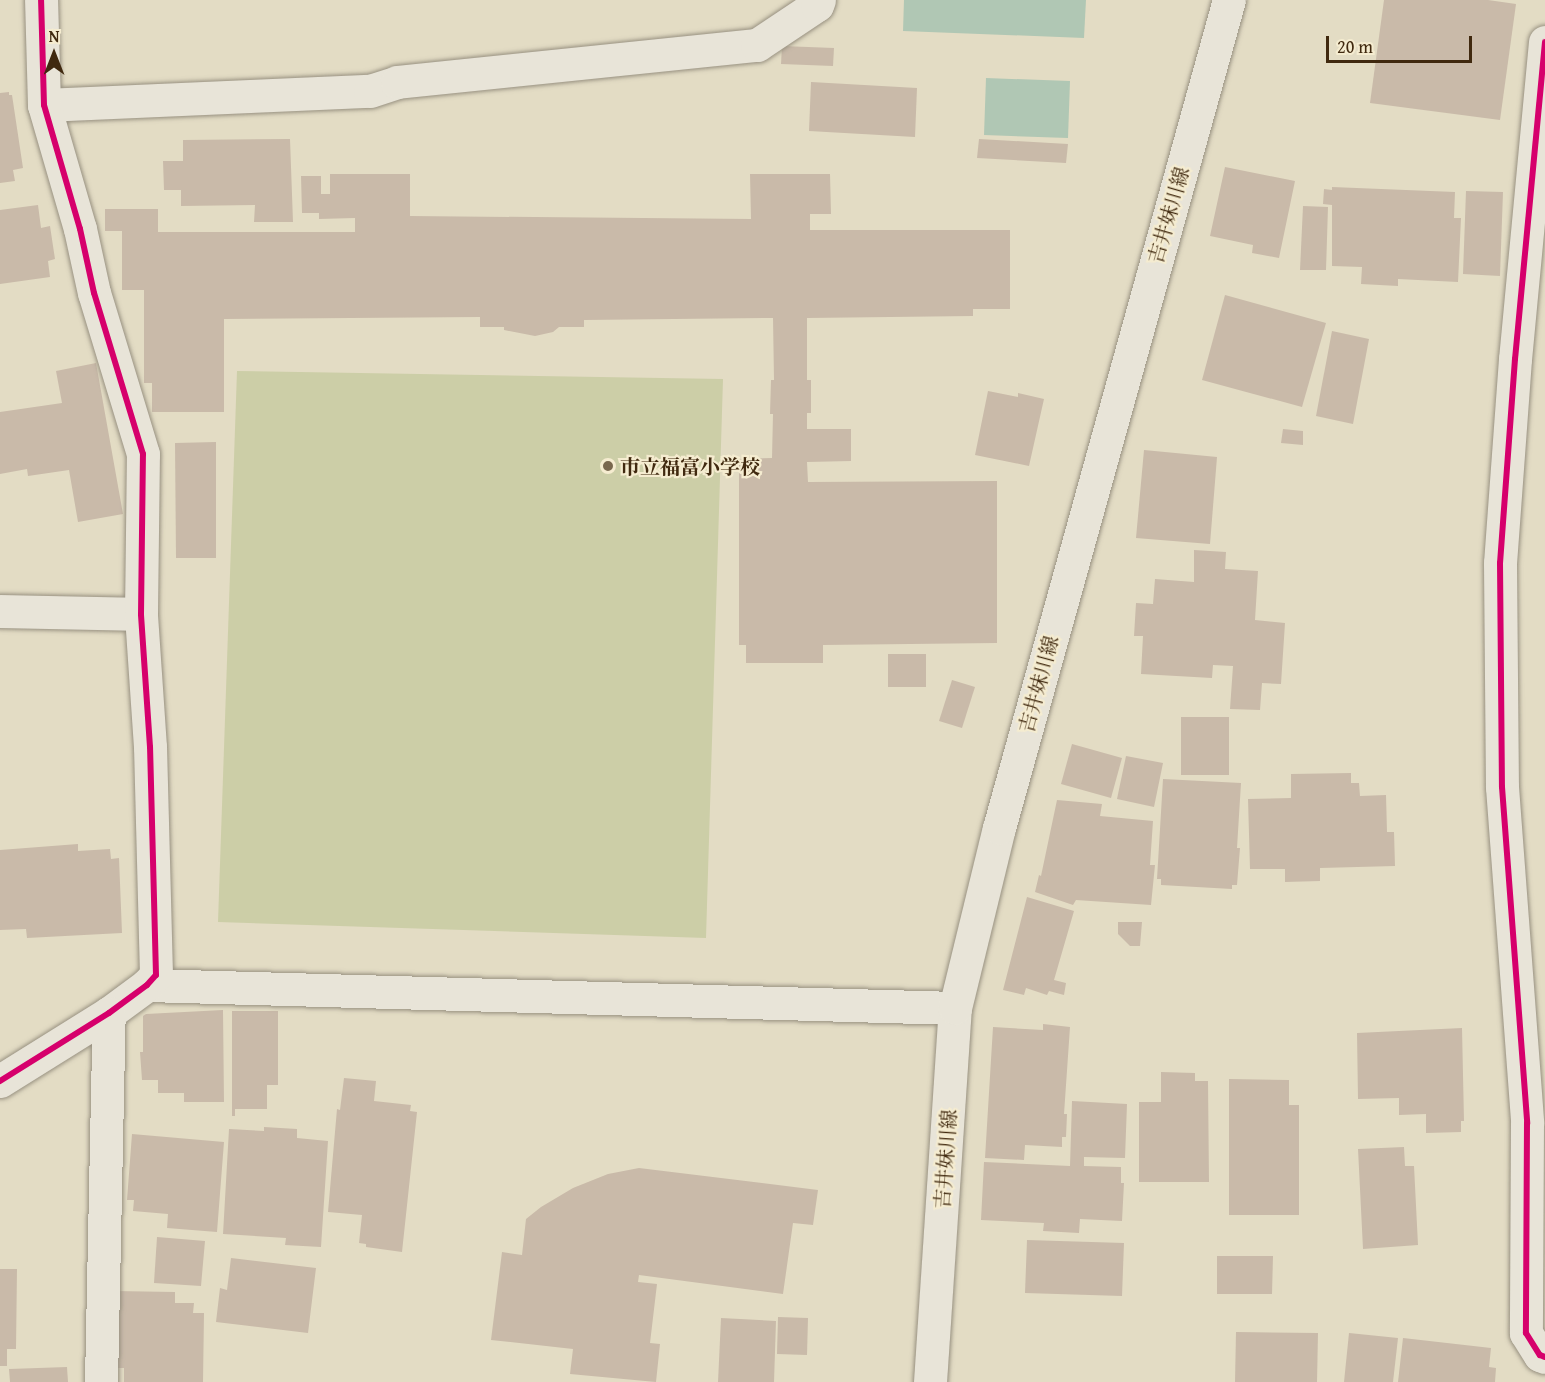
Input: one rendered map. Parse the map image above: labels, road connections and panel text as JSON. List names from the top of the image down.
{
  "streets": {
    "street": ["吉井妹川線"]
  },
  "places": ["市立福富小学校"],
  "scale_bar": "20 m",
  "north": "top"
}
